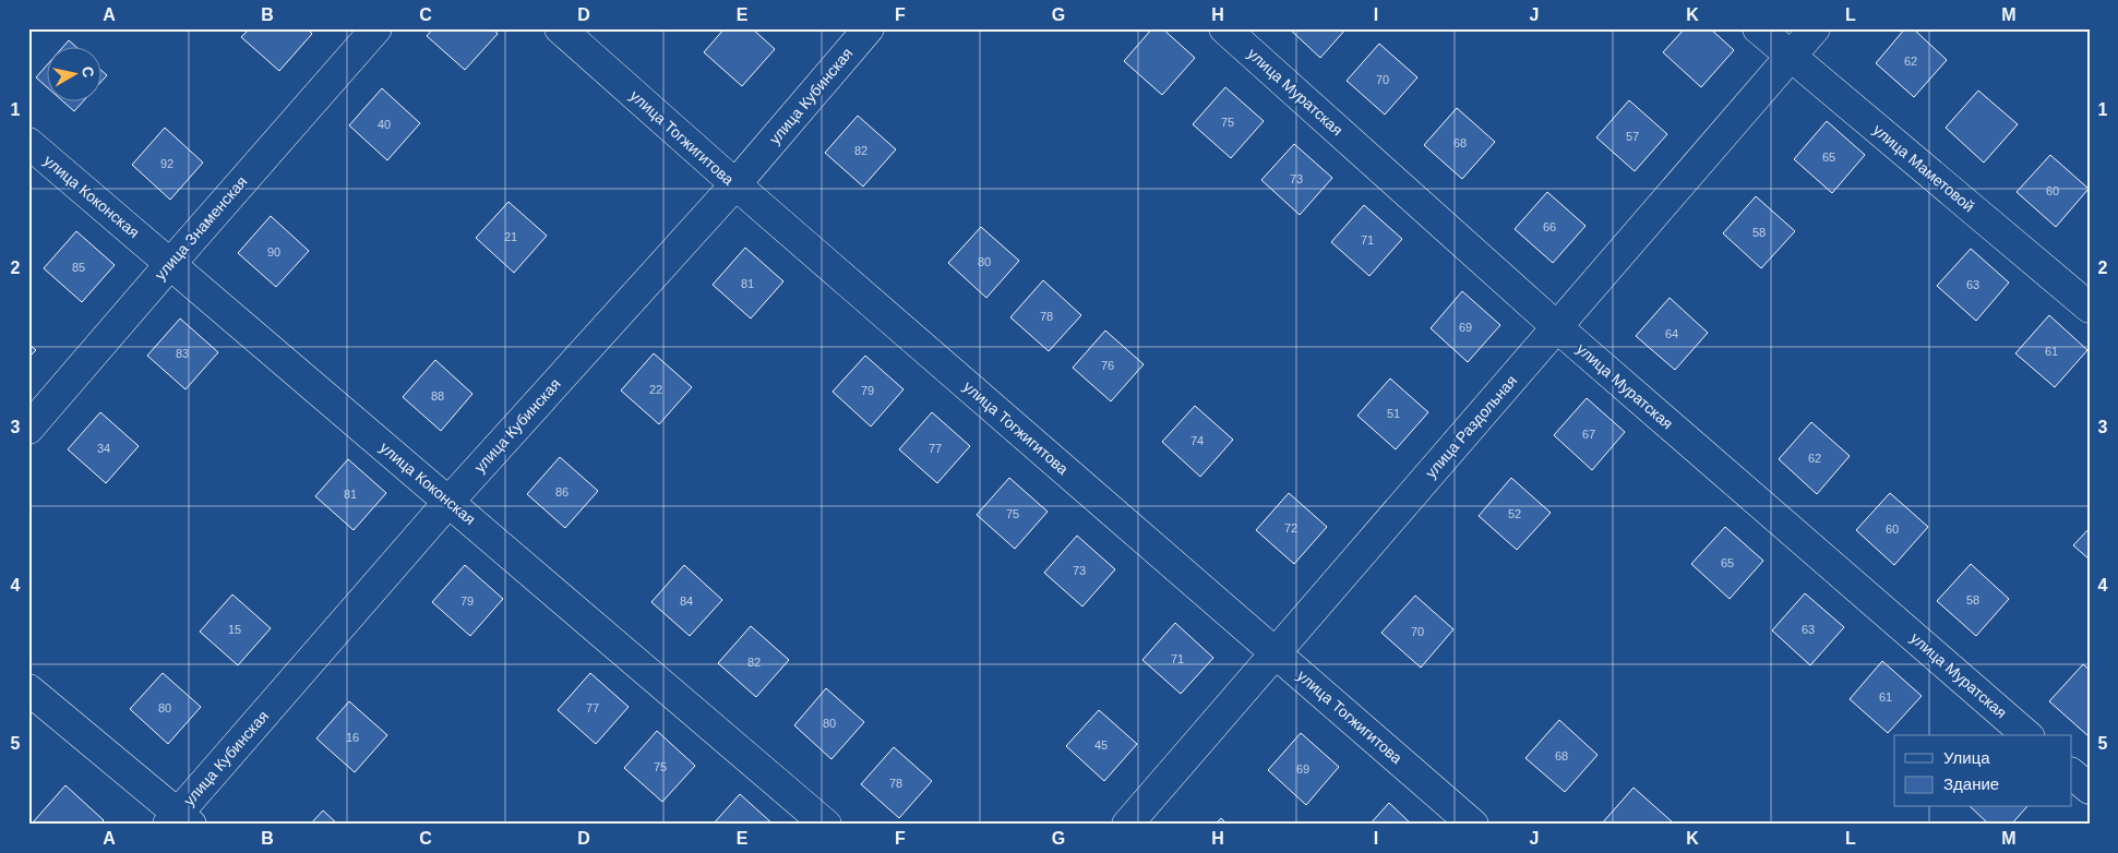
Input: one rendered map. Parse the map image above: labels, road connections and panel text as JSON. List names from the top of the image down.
{
  "streets": {
    "street": [
      "улица Муратская",
      "улица Кубинская",
      "улица Тогжигитова",
      "улица Маметовой",
      "улица Коконская",
      "улица Знаменская",
      "улица Раздольная"
    ]
  },
  "crossings": [
    ["улица Муратская", "улица Раздольная"],
    ["улица Кубинская", "улица Тогжигитова"],
    ["улица Кубинская", "улица Коконская"],
    ["улица Тогжигитова", "улица Раздольная"],
    ["улица Маметовой", "улица Раздольная"],
    ["улица Коконская", "улица Знаменская"]
  ],
  "house_numbers": [
    "62",
    "70",
    "75",
    "40",
    "57",
    "68",
    "82",
    "65",
    "92",
    "73",
    "60",
    "66",
    "58",
    "21",
    "71",
    "90",
    "80",
    "85",
    "81",
    "63",
    "78",
    "69",
    "64",
    "61",
    "83",
    "76",
    "22",
    "79",
    "88",
    "51",
    "67",
    "74",
    "34",
    "77",
    "62",
    "86",
    "81",
    "75",
    "52",
    "72",
    "60",
    "65",
    "73",
    "58",
    "79",
    "84",
    "15",
    "63",
    "70",
    "71",
    "82",
    "61",
    "80",
    "77",
    "80",
    "16",
    "45",
    "68",
    "75",
    "69",
    "78"
  ],
  "legend": ["Улица", "Здание"],
  "north": "right",
  "grid": {
    "columns": [
      "A",
      "B",
      "C",
      "D",
      "E",
      "F",
      "G",
      "H",
      "I",
      "J",
      "K",
      "L",
      "M"
    ],
    "rows": [
      "1",
      "2",
      "3",
      "4",
      "5"
    ]
  }
}
